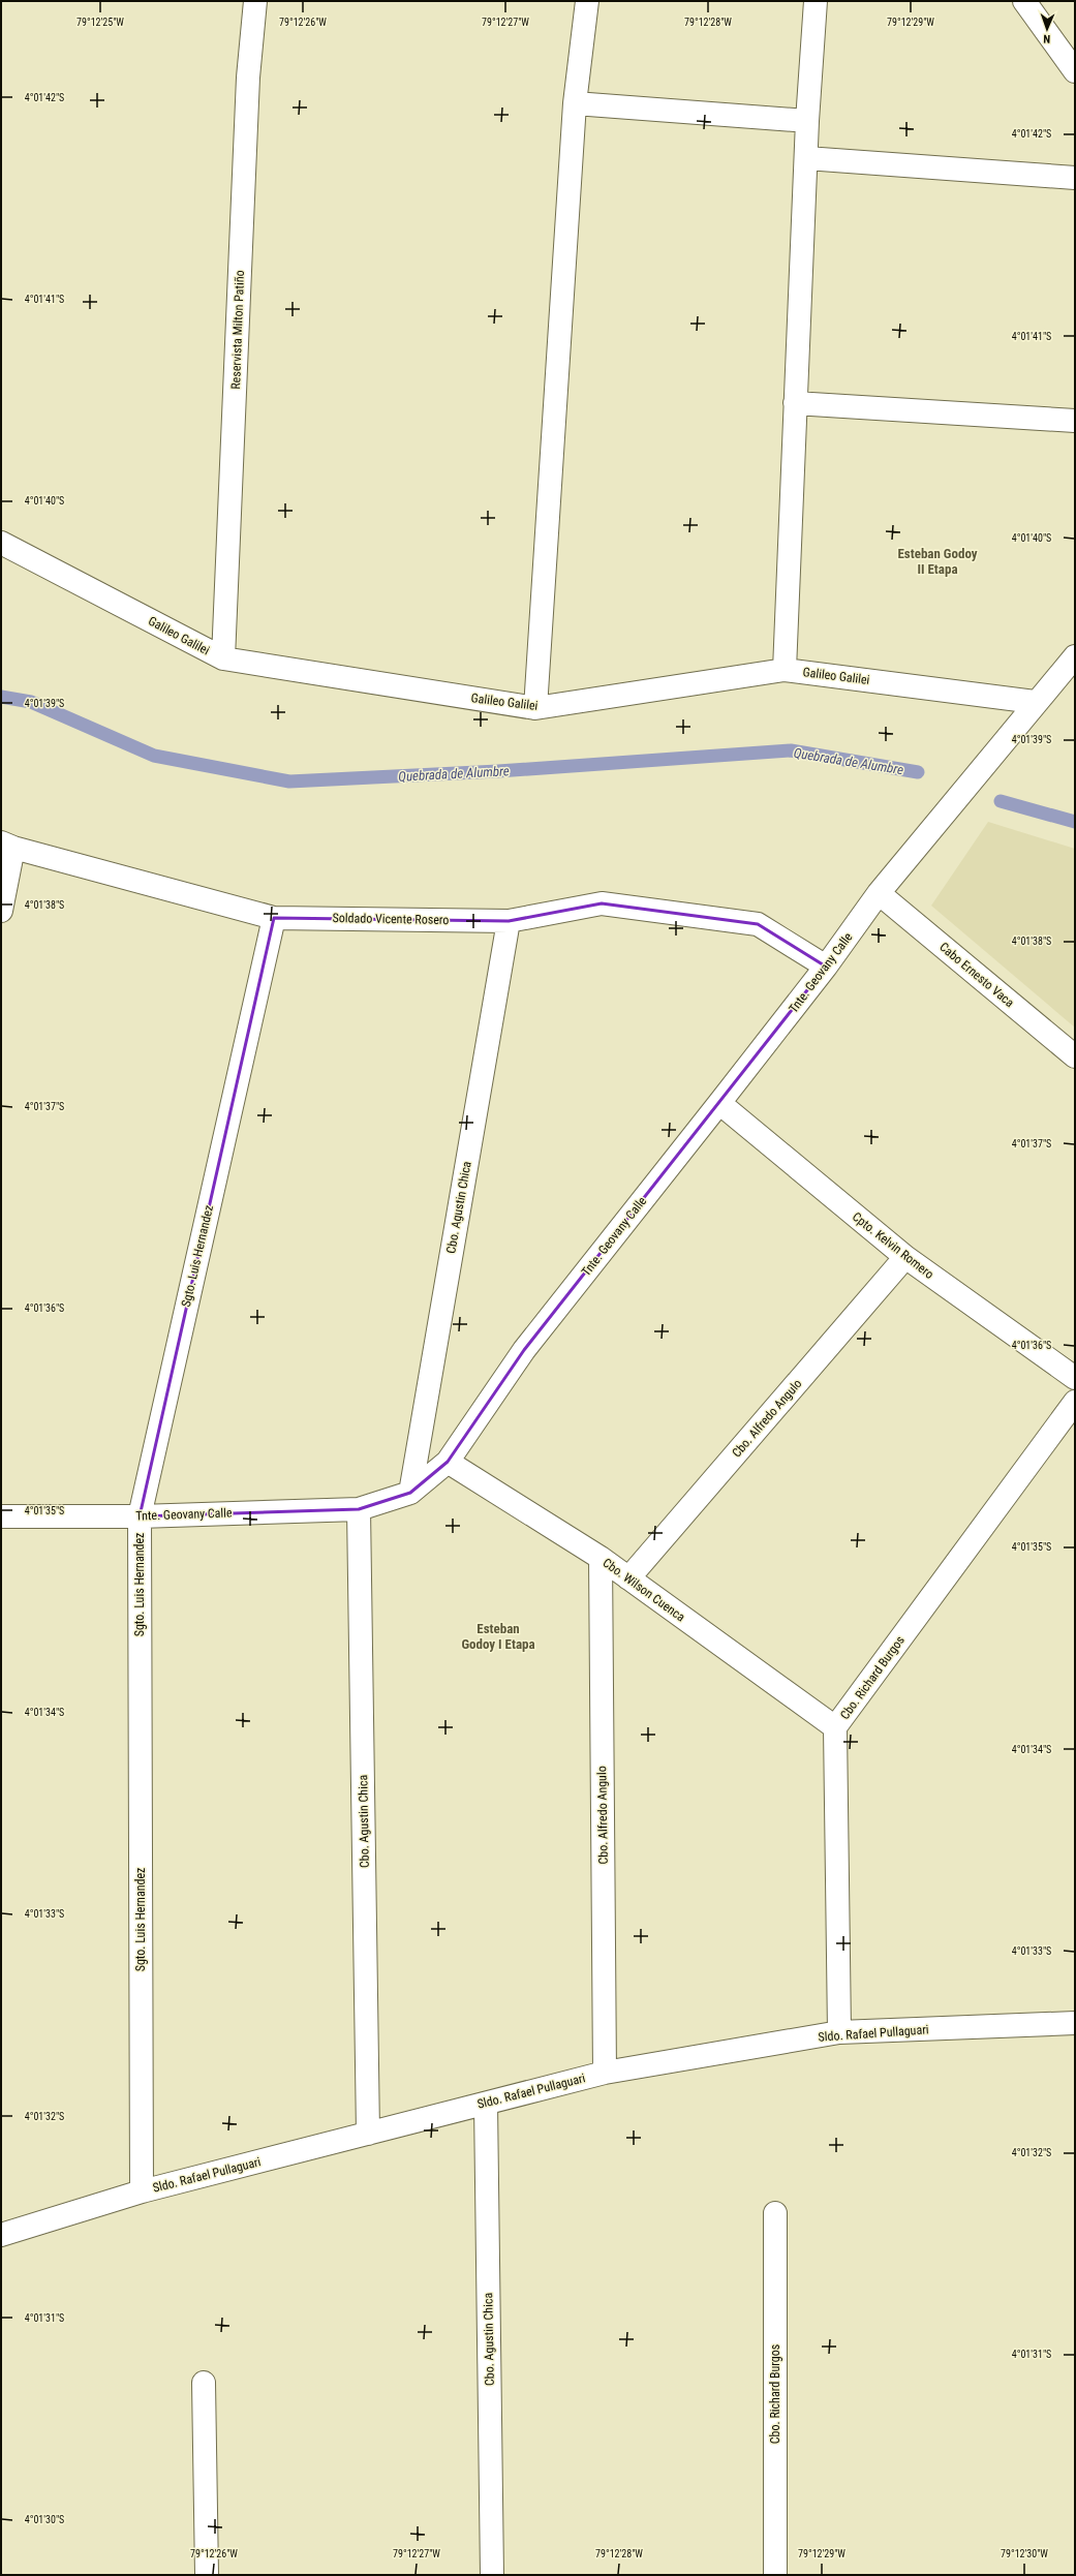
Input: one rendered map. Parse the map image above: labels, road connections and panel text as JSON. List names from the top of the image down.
{
  "streets": {
    "street": [
      "Reservista Milton Patiño",
      "Galileo Galilei",
      "Soldado Vicente Rosero",
      "Tnte. Geovany Calle",
      "Cabo Ernesto Vaca",
      "Cbo. Agustin Chica",
      "Cpto. Kelvin Romero",
      "Sgto. Luis Hernandez",
      "Cbo. Alfredo Angulo",
      "Cbo. Wilson Cuenca",
      "Cbo. Richard Burgos",
      "Sldo. Rafael Pullaguari"
    ]
  },
  "crossings": [
    ["Reservista Milton Patiño", "Galileo Galilei"],
    ["Galileo Galilei", "Tnte. Geovany Calle"],
    ["Soldado Vicente Rosero", "Tnte. Geovany Calle"],
    ["Soldado Vicente Rosero", "Cbo. Agustin Chica"],
    ["Soldado Vicente Rosero", "Sgto. Luis Hernandez"],
    ["Tnte. Geovany Calle", "Cabo Ernesto Vaca"],
    ["Tnte. Geovany Calle", "Cbo. Agustin Chica"],
    ["Tnte. Geovany Calle", "Cpto. Kelvin Romero"],
    ["Tnte. Geovany Calle", "Sgto. Luis Hernandez"],
    ["Tnte. Geovany Calle", "Cbo. Wilson Cuenca"],
    ["Cbo. Agustin Chica", "Sldo. Rafael Pullaguari"],
    ["Cpto. Kelvin Romero", "Cbo. Alfredo Angulo"],
    ["Sgto. Luis Hernandez", "Sldo. Rafael Pullaguari"],
    ["Cbo. Alfredo Angulo", "Cbo. Wilson Cuenca"],
    ["Cbo. Alfredo Angulo", "Sldo. Rafael Pullaguari"],
    ["Cbo. Wilson Cuenca", "Cbo. Richard Burgos"],
    ["Cbo. Richard Burgos", "Sldo. Rafael Pullaguari"]
  ],
  "districts": ["Esteban Godoy II Etapa", "Esteban Godoy I Etapa"],
  "water": ["Quebrada de Alumbre"],
  "north": "bottom",
  "coordinates": [
    "79°12'25\"W",
    "79°12'26\"W",
    "79°12'27\"W",
    "79°12'28\"W",
    "79°12'29\"W",
    "4°01'42\"S",
    "4°01'41\"S",
    "4°01'40\"S",
    "4°01'39\"S",
    "4°01'38\"S",
    "4°01'37\"S",
    "4°01'36\"S",
    "4°01'35\"S",
    "4°01'34\"S",
    "4°01'33\"S",
    "4°01'32\"S",
    "4°01'31\"S",
    "4°01'30\"S",
    "79°12'30\"W"
  ]
}
